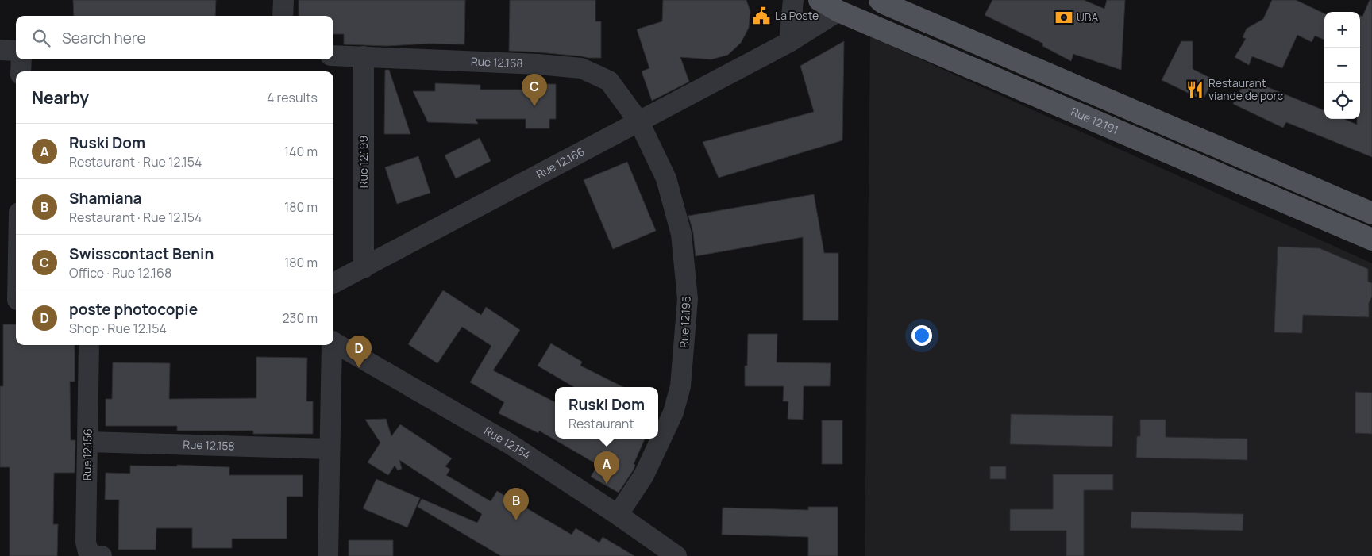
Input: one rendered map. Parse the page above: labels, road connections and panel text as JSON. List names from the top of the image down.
{
  "streets": {
    "main road": ["Rue 12.191"],
    "street": [
      "Rue 12.168",
      "Rue 12.199",
      "Rue 12.166",
      "Rue 12.195",
      "Rue 12.154",
      "Rue 12.158",
      "Rue 12.156"
    ]
  },
  "crossings": [
    ["Rue 12.168", "Rue 12.199"],
    ["Rue 12.168", "Rue 12.166"],
    ["Rue 12.168", "Rue 12.195"],
    ["Rue 12.191", "Rue 12.166"],
    ["Rue 12.199", "Rue 12.166"],
    ["Rue 12.166", "Rue 12.195"],
    ["Rue 12.195", "Rue 12.154"],
    ["Rue 12.158", "Rue 12.156"]
  ],
  "places": {
    "public building": ["La Poste"],
    "bank": ["UBA"],
    "restaurant": ["Restaurant viande de porc"]
  },
  "page": {
    "map_buttons": ["+", "−"],
    "search": "Search here",
    "heading": ["Nearby", "4 results"],
    "pins": [
      "C",
      "D",
      "A",
      "B"
    ],
    "list": [
      {
        "mark": "A",
        "name": "Ruski Dom",
        "note": "Restaurant · Rue 12.154",
        "value": "140 m"
      },
      {
        "mark": "B",
        "name": "Shamiana",
        "note": "Restaurant · Rue 12.154",
        "value": "180 m"
      },
      {
        "mark": "C",
        "name": "Swisscontact Benin",
        "note": "Office · Rue 12.168",
        "value": "180 m"
      },
      {
        "mark": "D",
        "name": "poste photocopie",
        "note": "Shop · Rue 12.154",
        "value": "230 m"
      }
    ],
    "popup": ["Ruski Dom", "Restaurant"]
  }
}
